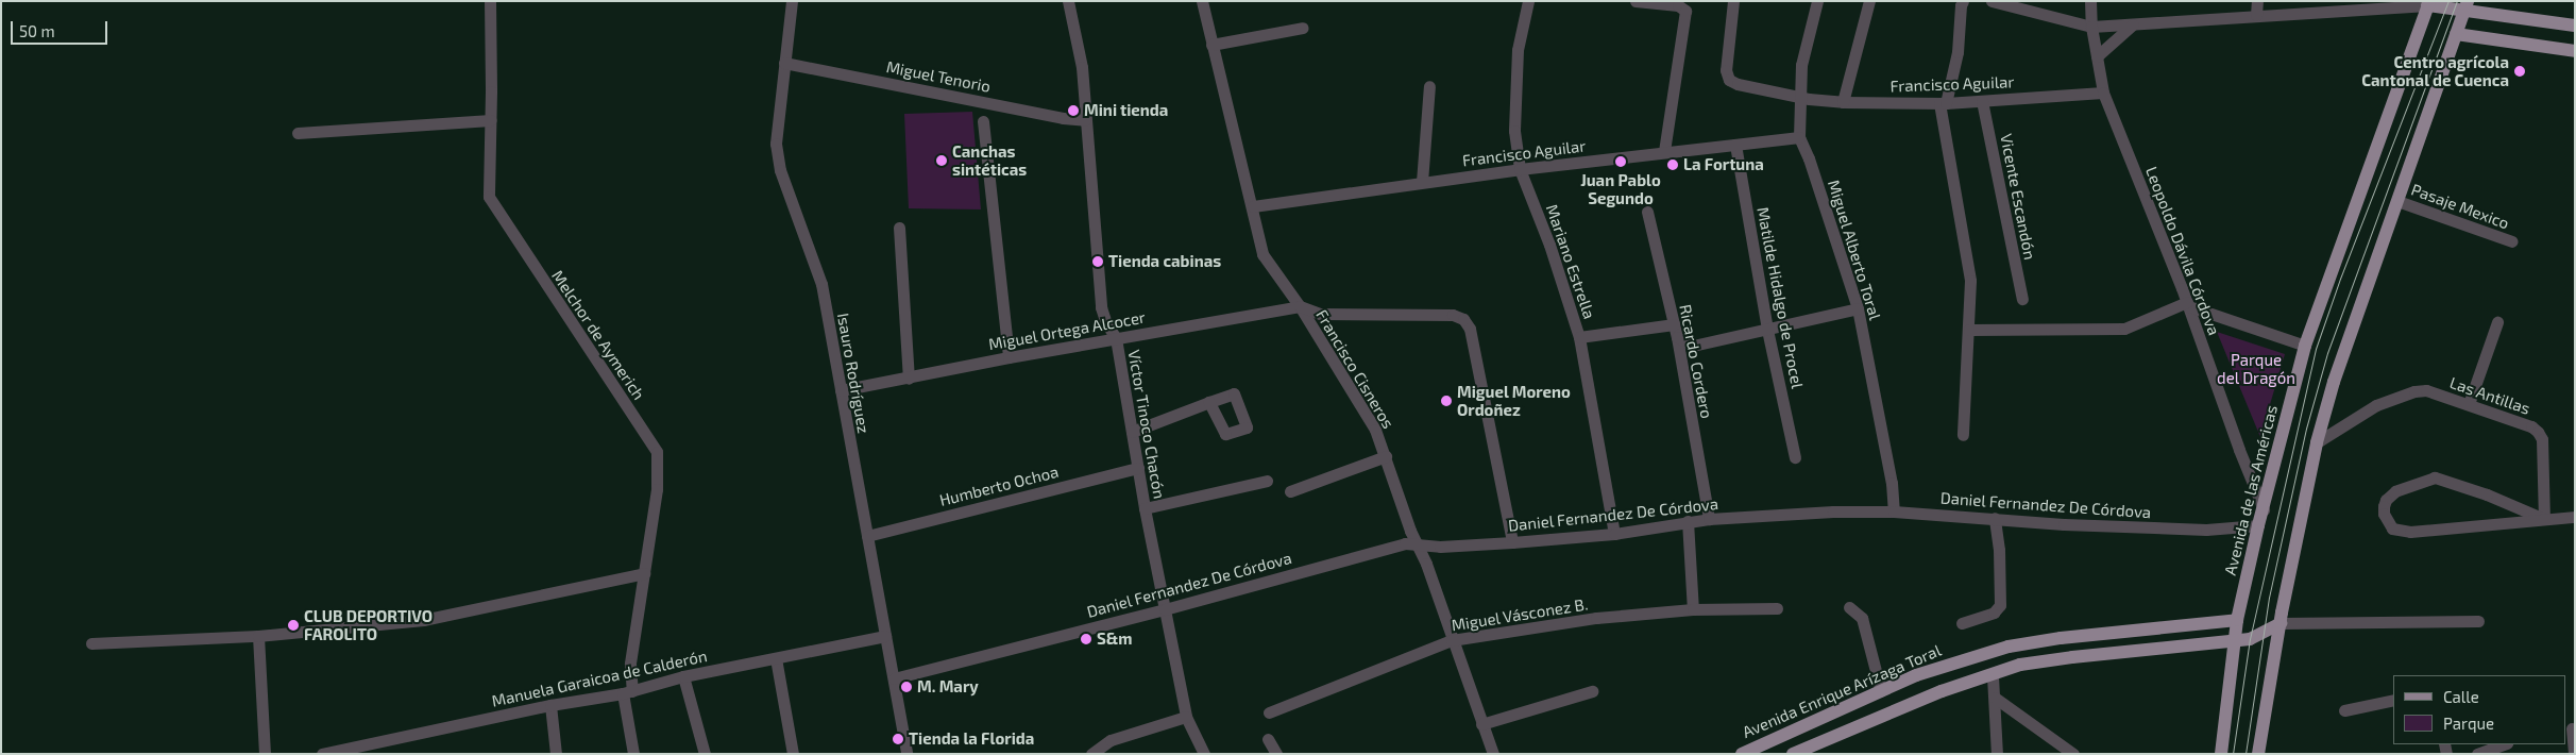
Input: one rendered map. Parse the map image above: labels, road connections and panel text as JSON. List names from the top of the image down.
{
  "streets": {
    "main road": ["Avenida de las Américas", "Avenida Enrique Arízaga Toral"],
    "street": [
      "Miguel Tenorio",
      "Francisco Aguilar",
      "Vicente Escandón",
      "Pasaje Mexico",
      "Miguel Alberto Toral",
      "Leopoldo Dávila Córdova",
      "Mariano Estrella",
      "Matilde Hidalgo de Procel",
      "Miguel Ortega Alcocer",
      "Melchor de Aymerich",
      "Ricardo Cordero",
      "Francisco Cisneros",
      "Isauro Rodríguez",
      "Las Antillas",
      "Víctor Tinoco Chacón",
      "Humberto Ochoa",
      "Daniel Fernandez De Córdova",
      "Miguel Vásconez B.",
      "Manuela Garaicoa de Calderón"
    ]
  },
  "crossings": [
    ["Miguel Tenorio", "Isauro Rodríguez"],
    ["Miguel Tenorio", "Víctor Tinoco Chacón"],
    ["Francisco Aguilar", "Vicente Escandón"],
    ["Francisco Aguilar", "Miguel Alberto Toral"],
    ["Francisco Aguilar", "Leopoldo Dávila Córdova"],
    ["Francisco Aguilar", "Mariano Estrella"],
    ["Francisco Aguilar", "Matilde Hidalgo de Procel"],
    ["Francisco Aguilar", "Francisco Cisneros"],
    ["Miguel Alberto Toral", "Daniel Fernandez De Córdova"],
    ["Leopoldo Dávila Córdova", "Avenida de las Américas"],
    ["Mariano Estrella", "Daniel Fernandez De Córdova"],
    ["Miguel Ortega Alcocer", "Francisco Cisneros"],
    ["Miguel Ortega Alcocer", "Isauro Rodríguez"],
    ["Miguel Ortega Alcocer", "Víctor Tinoco Chacón"],
    ["Melchor de Aymerich", "Manuela Garaicoa de Calderón"],
    ["Ricardo Cordero", "Daniel Fernandez De Córdova"],
    ["Francisco Cisneros", "Daniel Fernandez De Córdova"],
    ["Francisco Cisneros", "Miguel Vásconez B."],
    ["Isauro Rodríguez", "Humberto Ochoa"],
    ["Isauro Rodríguez", "Daniel Fernandez De Córdova"],
    ["Isauro Rodríguez", "Manuela Garaicoa de Calderón"],
    ["Víctor Tinoco Chacón", "Humberto Ochoa"],
    ["Víctor Tinoco Chacón", "Daniel Fernandez De Córdova"],
    ["Avenida de las Américas", "Daniel Fernandez De Córdova"],
    ["Avenida de las Américas", "Avenida Enrique Arízaga Toral"]
  ],
  "parks": ["Parque del Dragón"],
  "places": [
    "Centro agrícola Cantonal de Cuenca",
    "Mini tienda",
    "Canchas sintéticas",
    "Juan Pablo Segundo",
    "La Fortuna",
    "Tienda cabinas",
    "Miguel Moreno Ordoñez",
    "CLUB DEPORTIVO FAROLITO",
    "S&m",
    "M. Mary",
    "Tienda la Florida"
  ],
  "legend": ["Calle", "Parque"],
  "scale_bar": "50 m"
}
